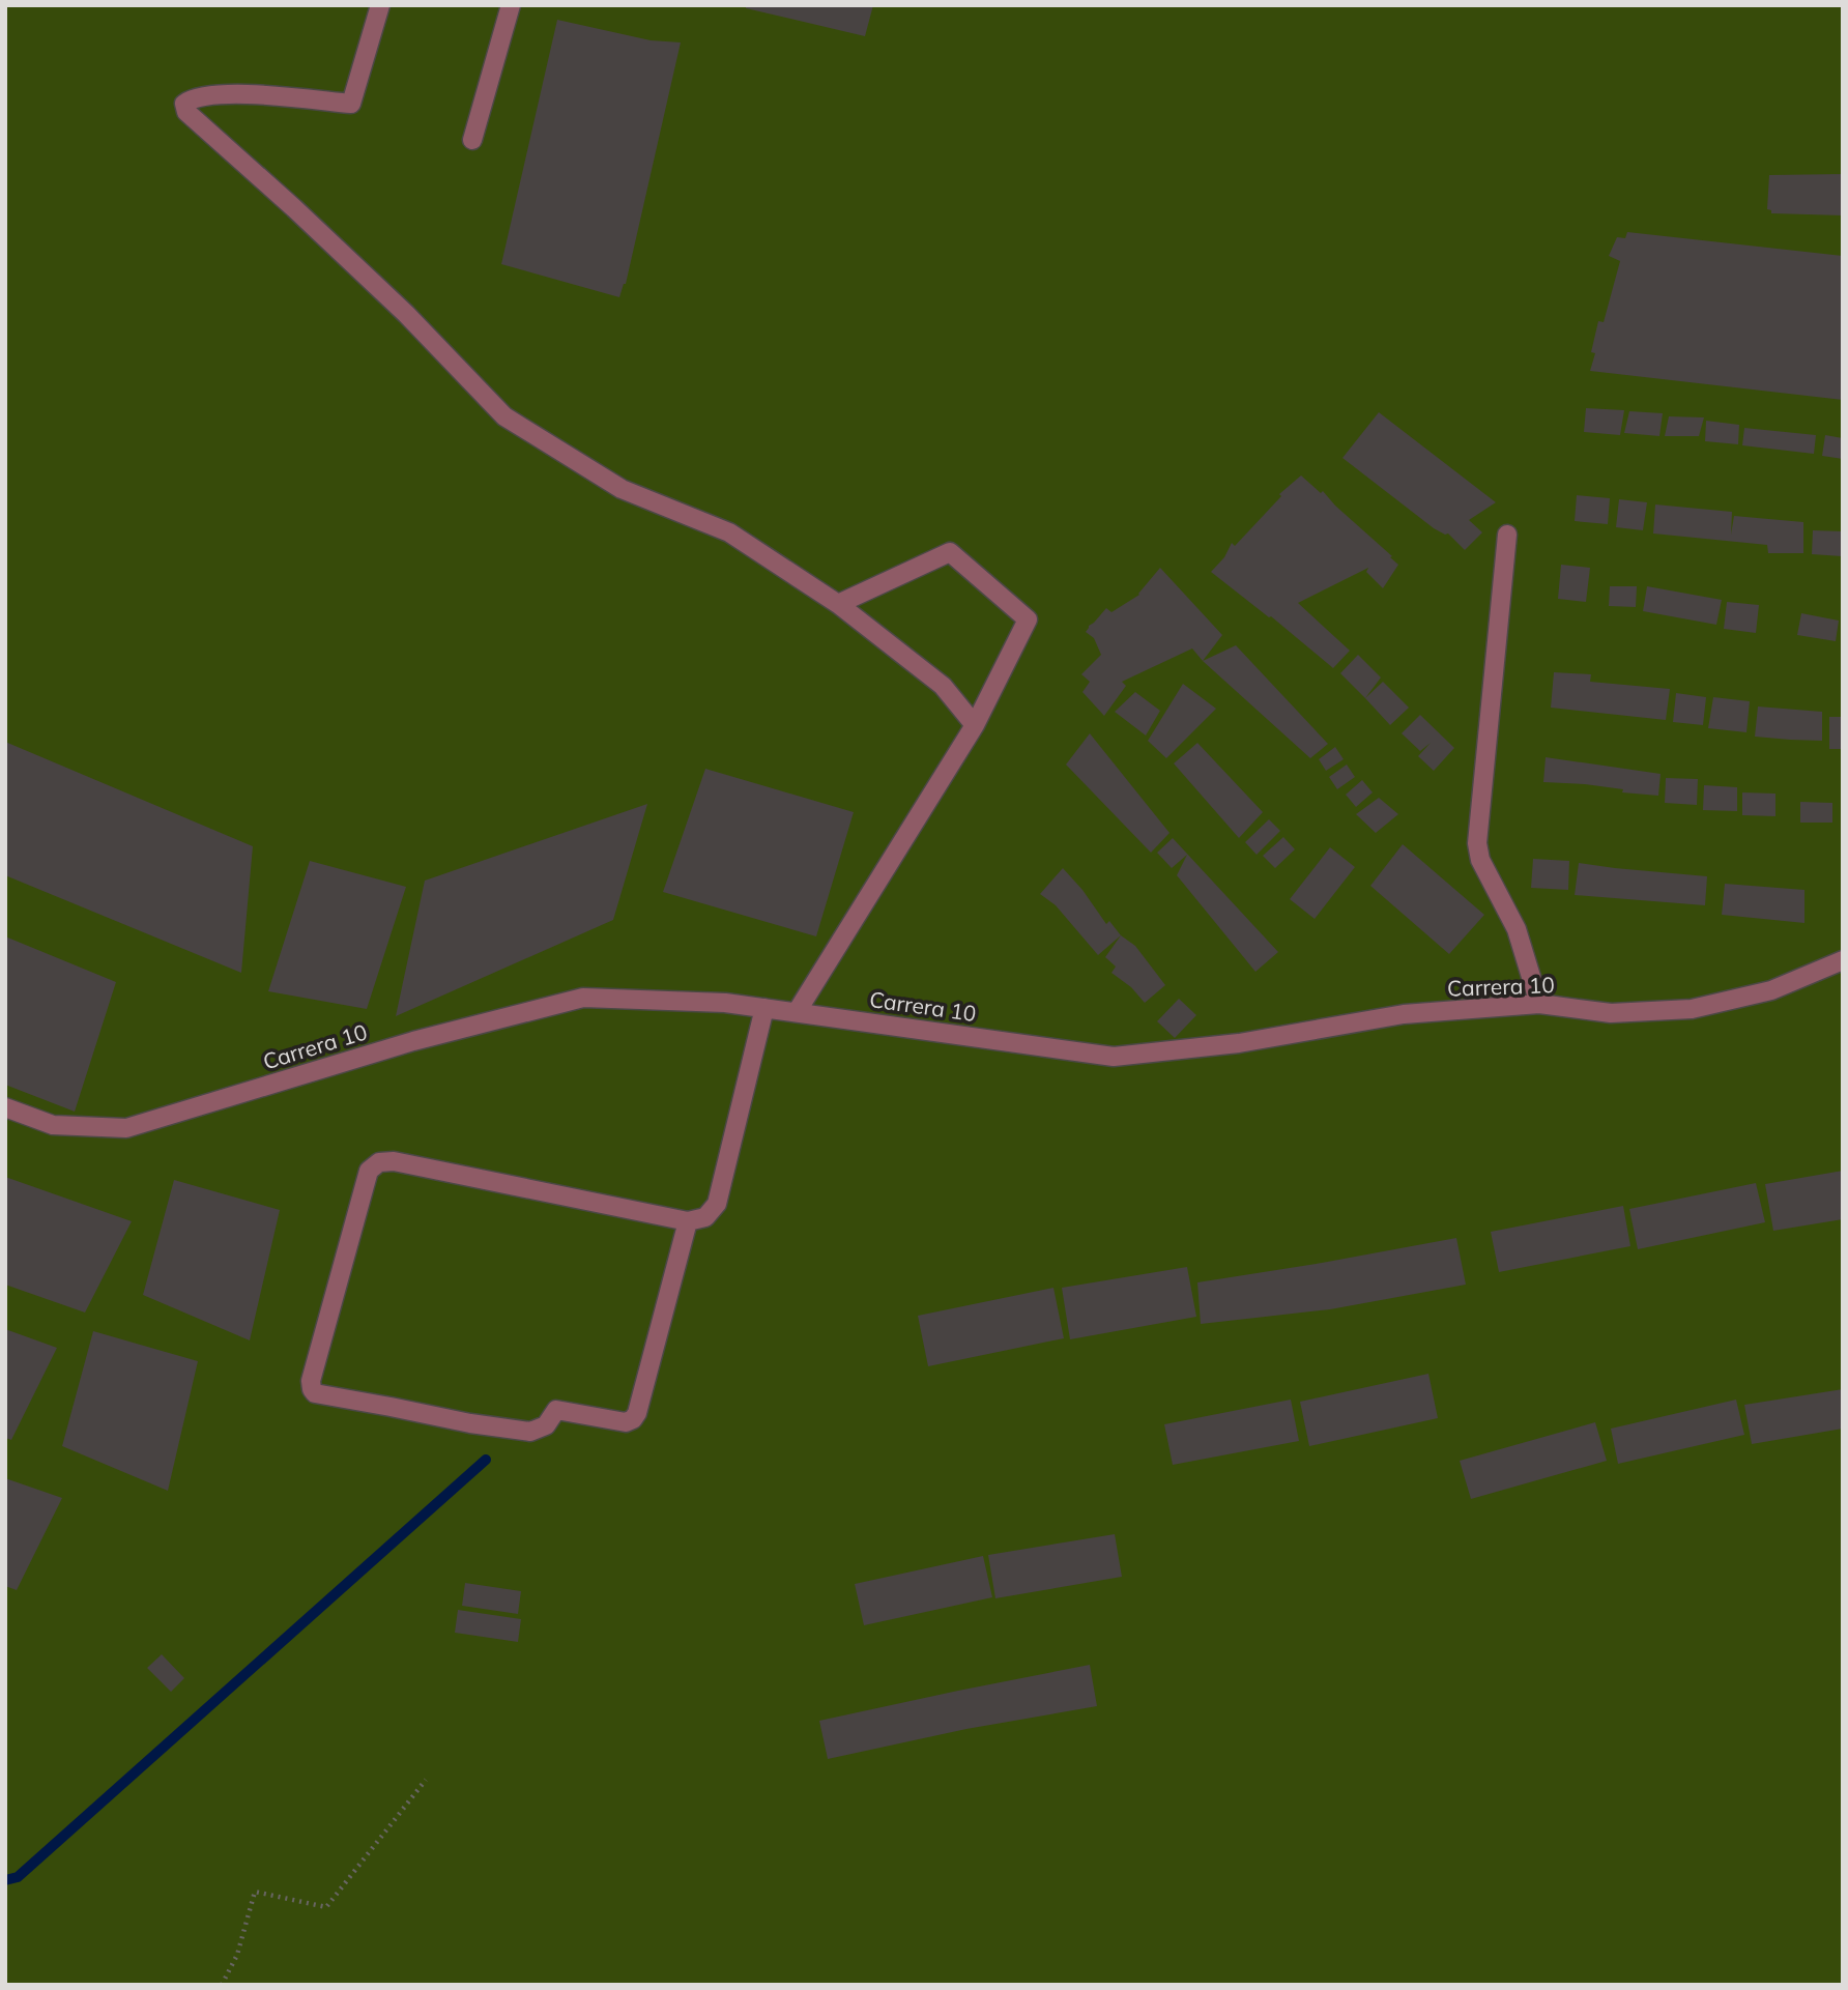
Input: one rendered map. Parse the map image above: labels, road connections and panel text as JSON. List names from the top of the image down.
{
  "streets": {
    "street": ["Carrera 10"]
  }
}
